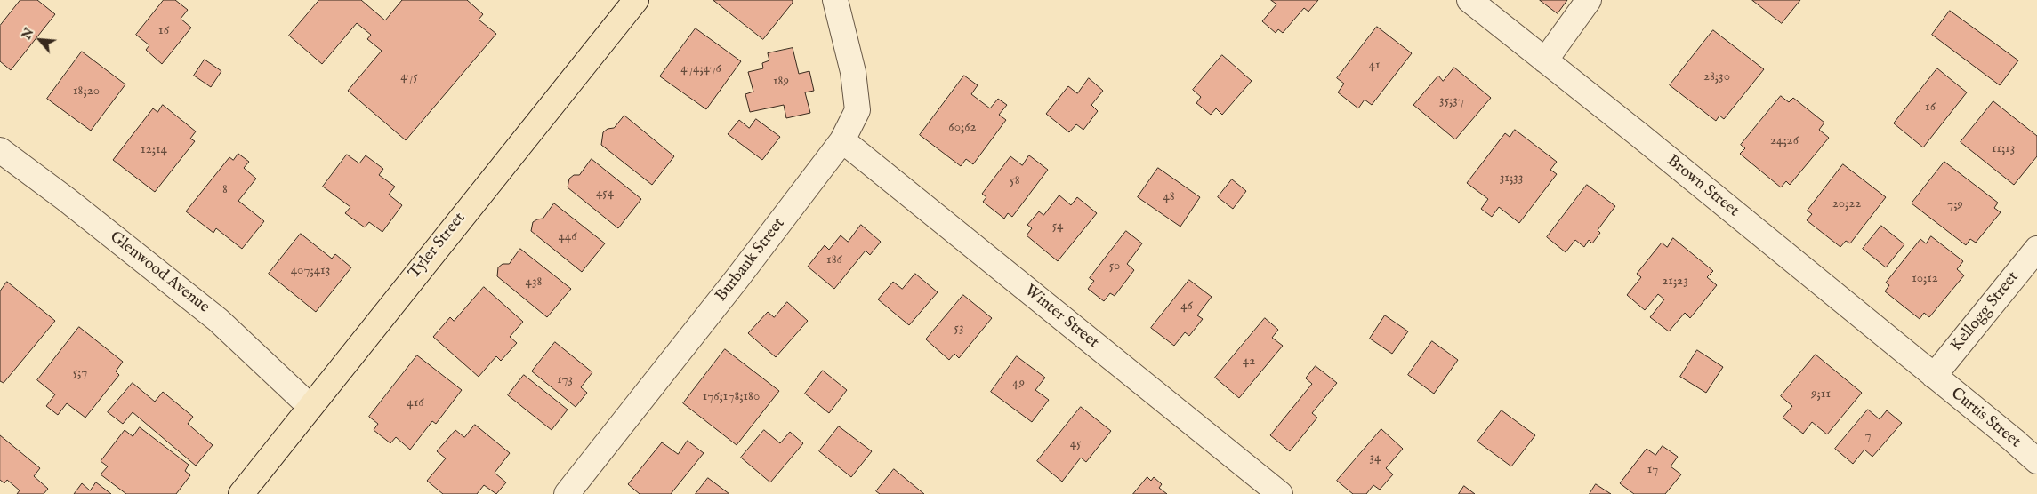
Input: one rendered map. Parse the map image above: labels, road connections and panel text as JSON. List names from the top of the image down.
{
  "streets": {
    "main road": ["Tyler Street"],
    "street": [
      "Brown Street",
      "Burbank Street",
      "Glenwood Avenue",
      "Kellogg Street",
      "Winter Street",
      "Curtis Street"
    ]
  },
  "crossings": [
    ["Brown Street", "Kellogg Street"],
    ["Brown Street", "Curtis Street"],
    ["Tyler Street", "Glenwood Avenue"],
    ["Burbank Street", "Winter Street"],
    ["Kellogg Street", "Curtis Street"]
  ],
  "house_numbers": [
    "16",
    "41",
    "474;476",
    "475",
    "28;30",
    "189",
    "18;20",
    "35;37",
    "16",
    "60;62",
    "24;26",
    "11;13",
    "12;14",
    "31;33",
    "58",
    "8",
    "454",
    "48",
    "20;22",
    "7;9",
    "54",
    "446",
    "186",
    "50",
    "407;413",
    "10;12",
    "21;23",
    "438",
    "46",
    "53",
    "42",
    "5;7",
    "173",
    "49",
    "9;11",
    "176;178;180",
    "416",
    "7",
    "45",
    "34",
    "17"
  ],
  "north": "top left"
}
